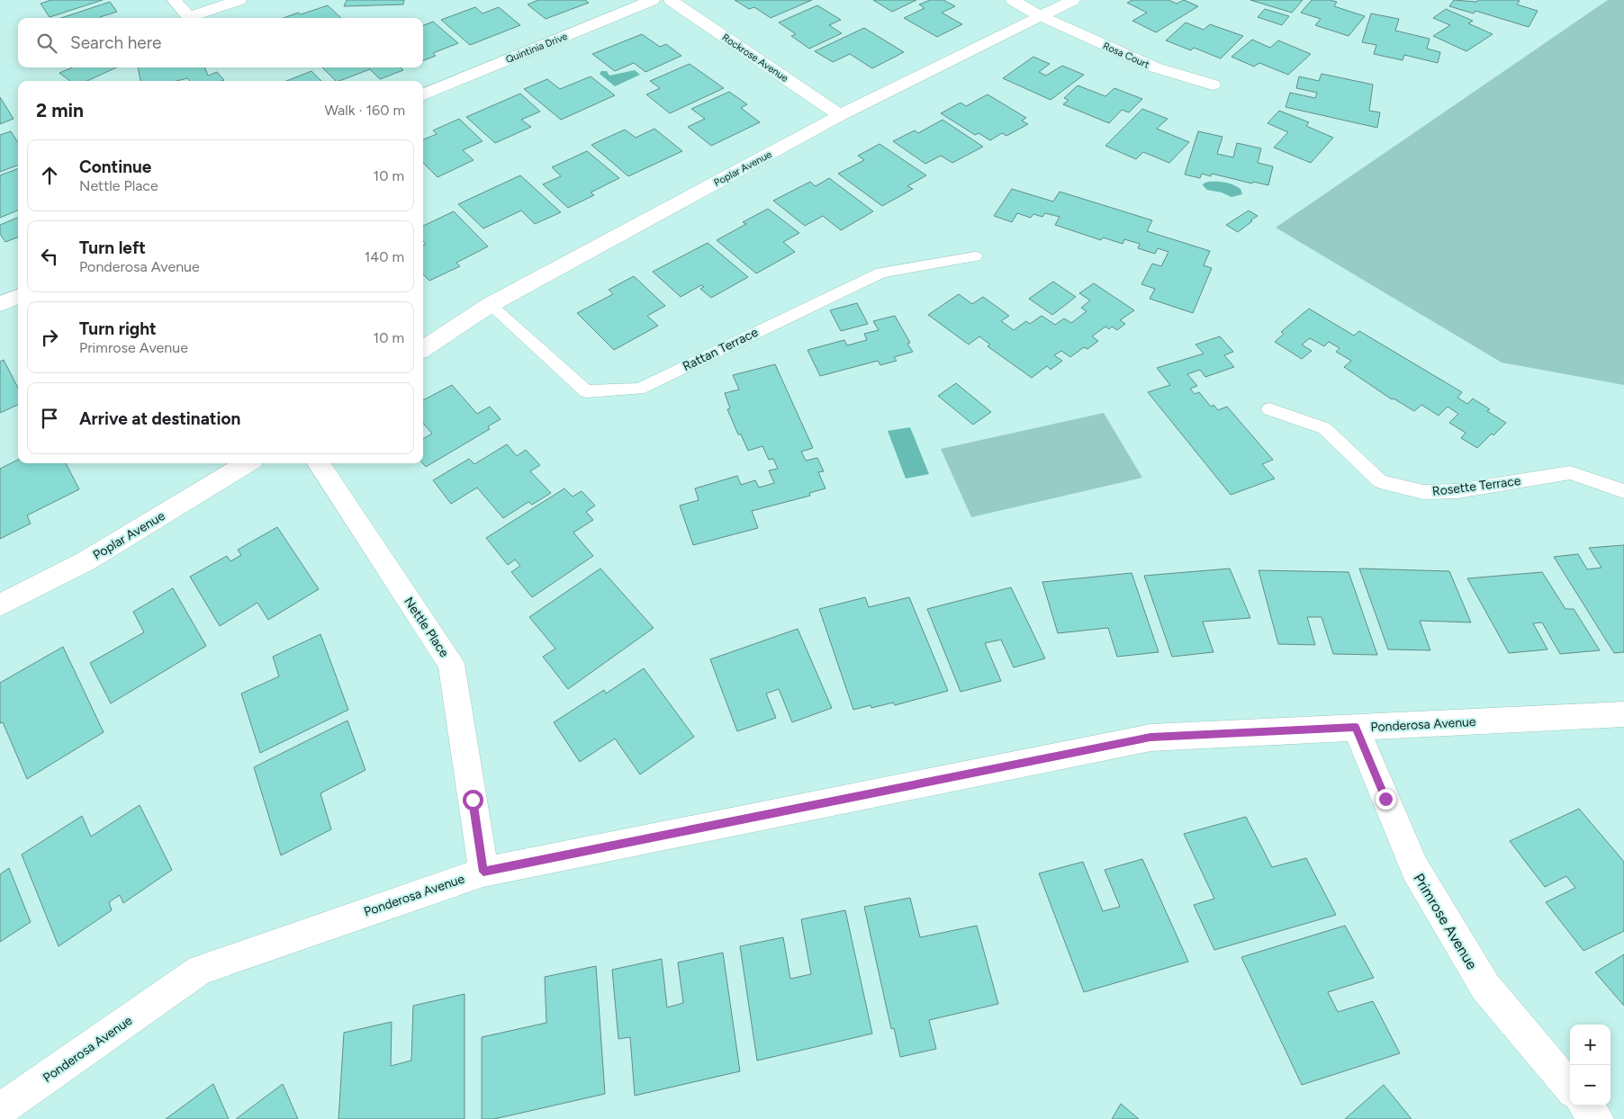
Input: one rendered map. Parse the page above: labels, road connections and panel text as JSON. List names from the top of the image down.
{
  "streets": {
    "street": [
      "Quintinia Drive",
      "Rosa Court",
      "Rockrose Avenue",
      "Poplar Avenue",
      "Nettle Place",
      "Ponderosa Avenue",
      "Primrose Avenue"
    ],
    "lane": ["Rattan Terrace", "Rosette Terrace"]
  },
  "crossings": [
    ["Rosa Court", "Poplar Avenue"],
    ["Rockrose Avenue", "Poplar Avenue"],
    ["Poplar Avenue", "Rattan Terrace"],
    ["Nettle Place", "Ponderosa Avenue"],
    ["Ponderosa Avenue", "Primrose Avenue"]
  ],
  "page": {
    "search": "Search here",
    "heading": ["2 min", "Walk · 160 m"],
    "list": [
      ["Continue", "Nettle Place", "10 m"],
      ["Turn left", "Ponderosa Avenue", "140 m"],
      ["Turn right", "Primrose Avenue", "10 m"],
      "Arrive at destination"
    ],
    "map_buttons": ["+", "−"]
  }
}
